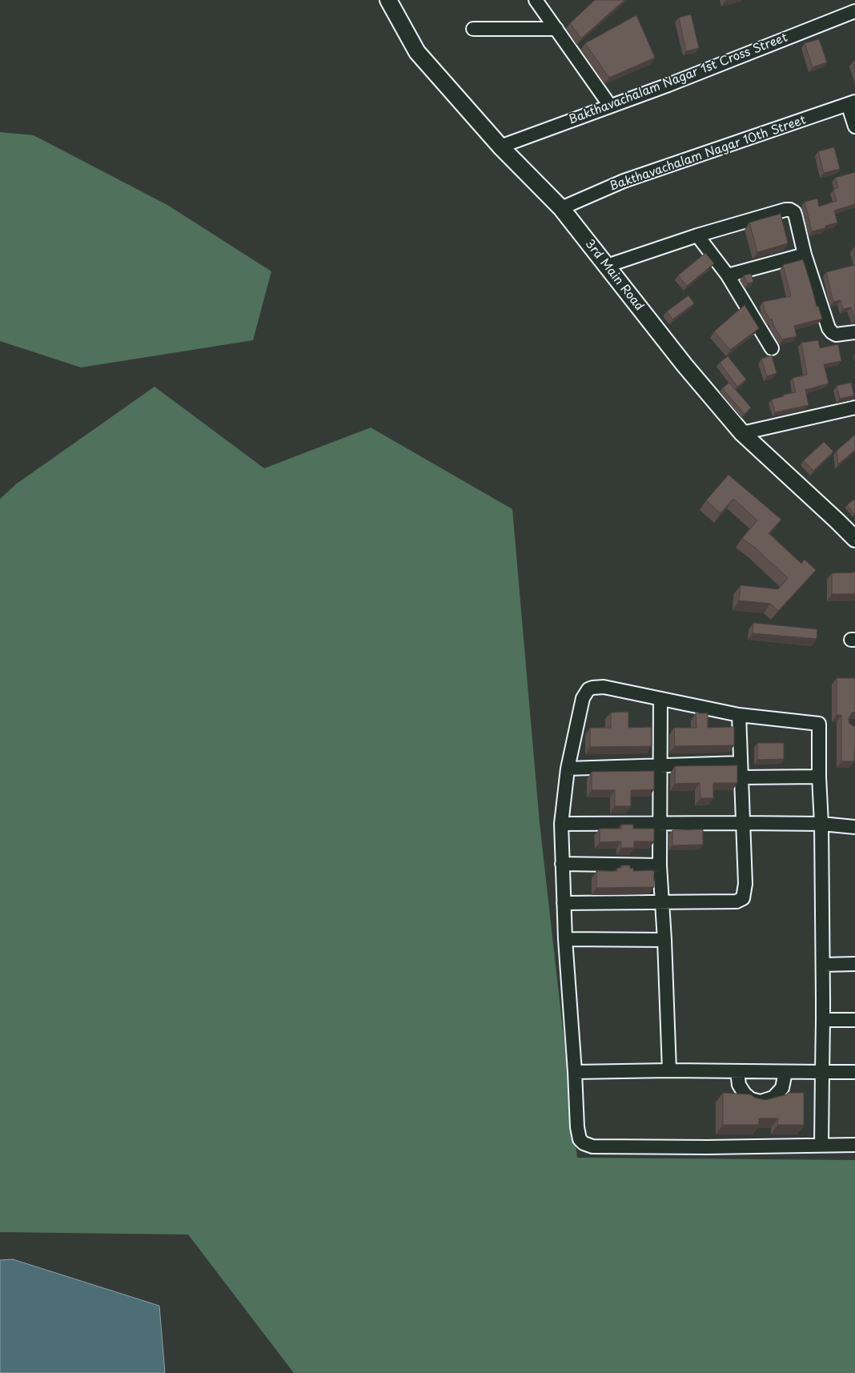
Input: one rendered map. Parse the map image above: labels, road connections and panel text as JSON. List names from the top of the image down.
{
  "streets": {
    "street": ["Bakthavachalam Nagar 1st Cross Street", "Bakthavachalam Nagar 10th Street", "3rd Main Road"]
  },
  "crossings": [
    ["Bakthavachalam Nagar 1st Cross Street", "3rd Main Road"],
    ["Bakthavachalam Nagar 10th Street", "3rd Main Road"]
  ]
}
